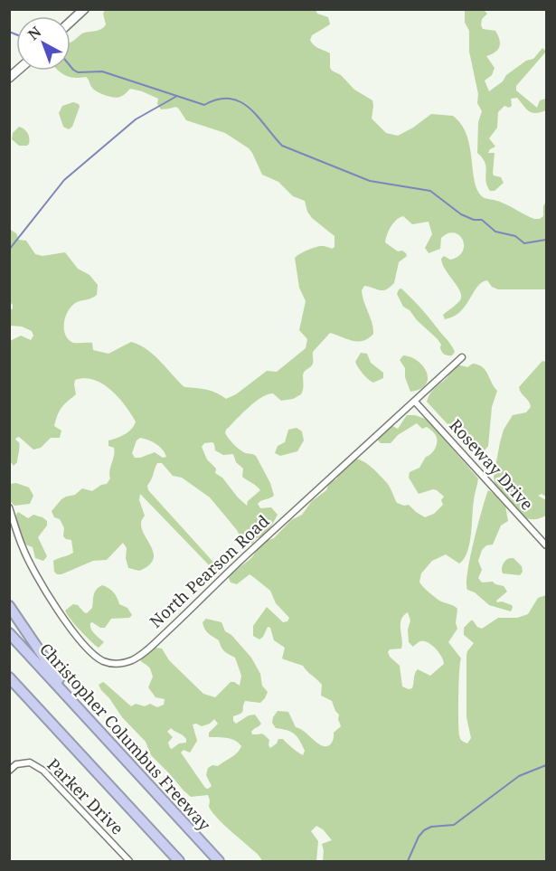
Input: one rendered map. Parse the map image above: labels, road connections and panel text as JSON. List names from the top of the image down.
{
  "streets": {
    "highway": ["Christopher Columbus Freeway"],
    "street": ["Roseway Drive", "North Pearson Road", "Parker Drive"]
  },
  "crossings": [
    ["Roseway Drive", "North Pearson Road"]
  ],
  "north": "top left"
}
